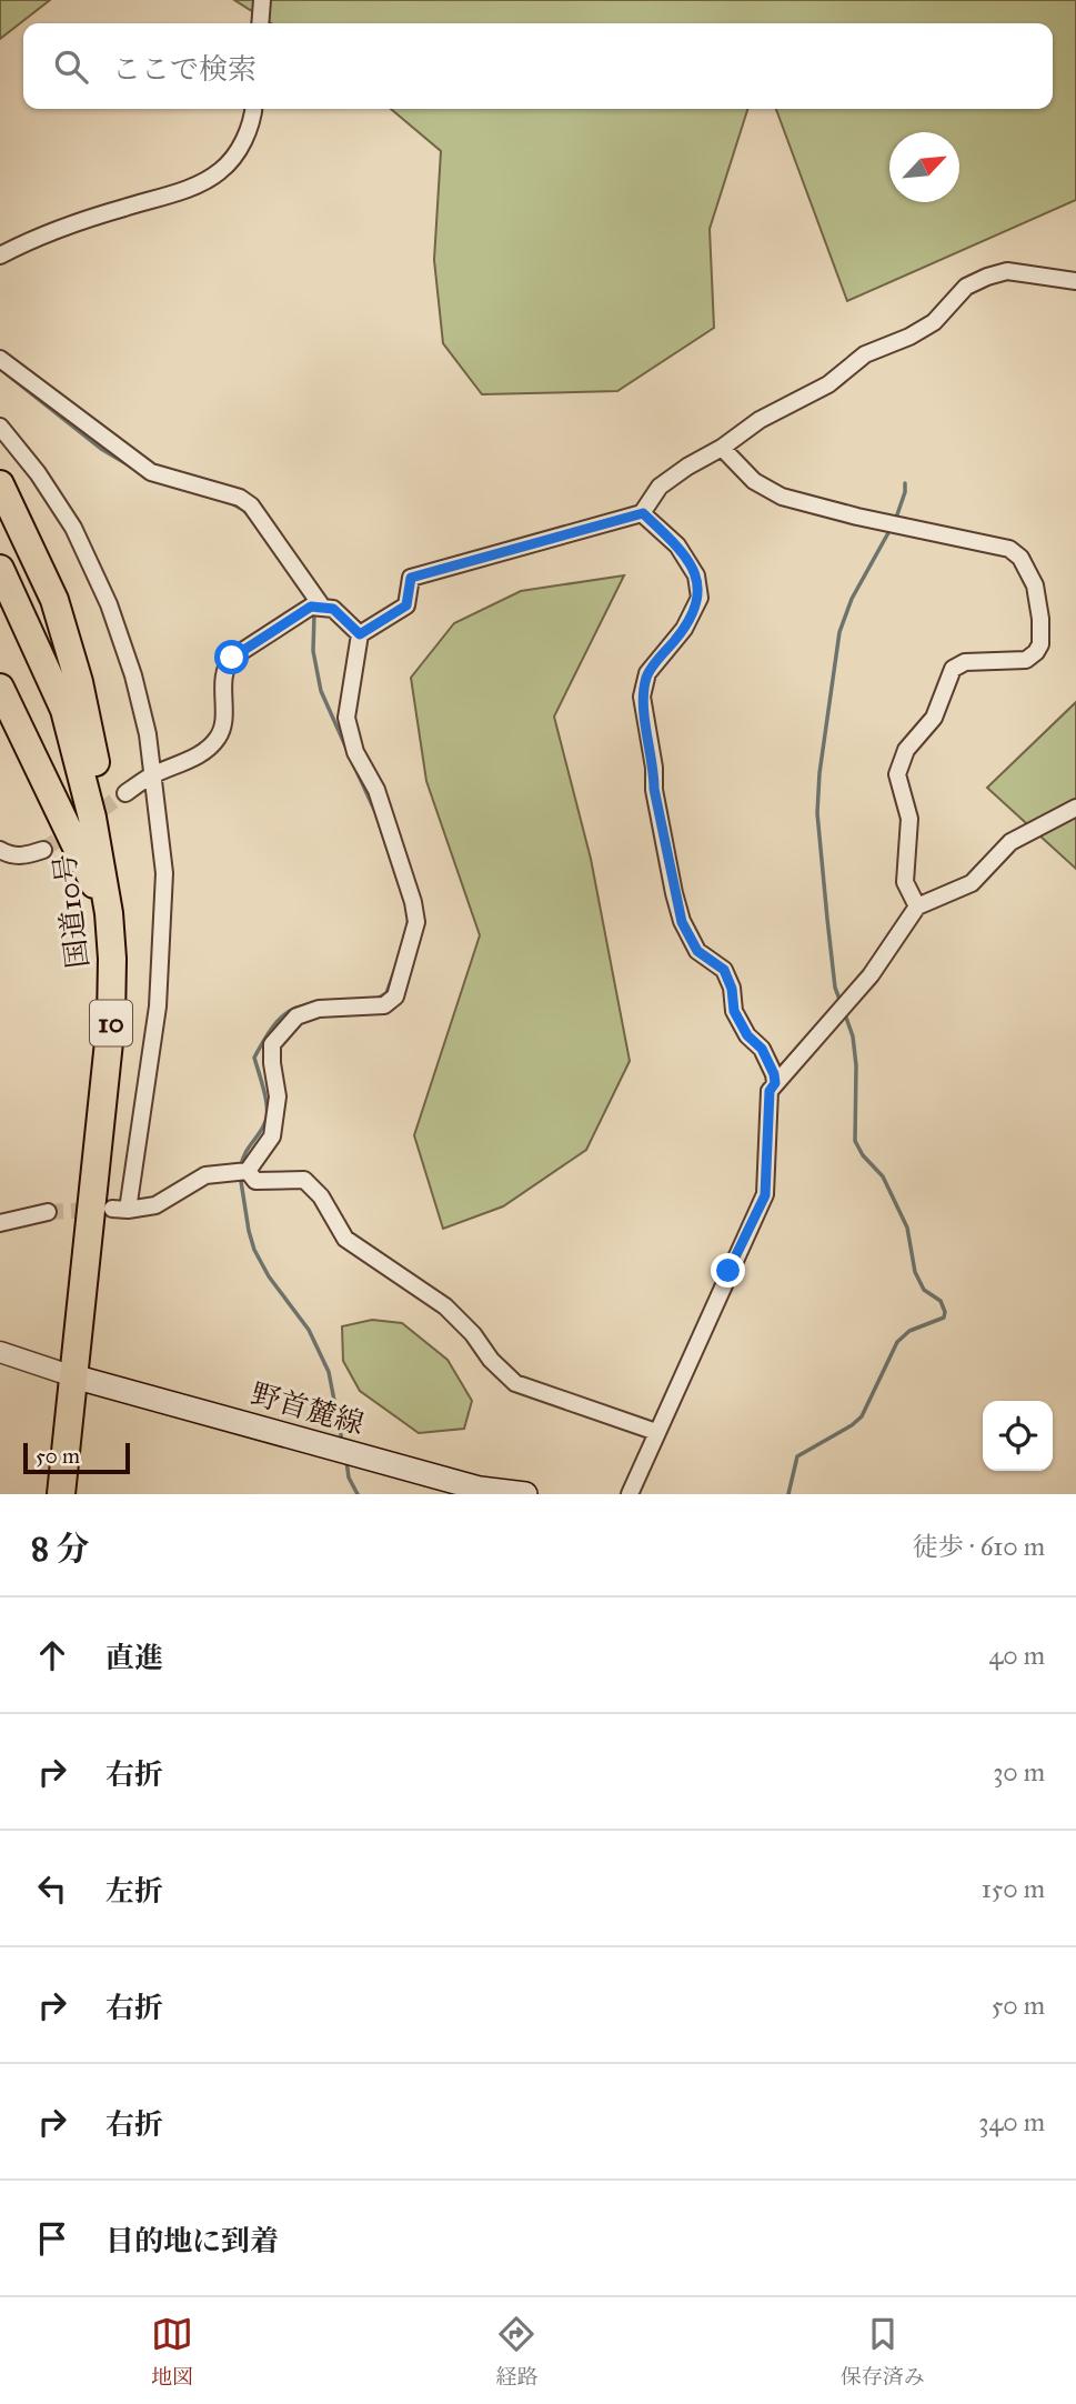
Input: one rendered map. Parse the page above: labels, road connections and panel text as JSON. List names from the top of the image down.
{
  "streets": {
    "highway": ["国道10号", "10"],
    "main road": ["野首麓線"]
  },
  "crossings": [
    ["国道10号", "野首麓線"]
  ],
  "scale_bar": "50 m",
  "north": "top right",
  "page": {
    "search": "ここで検索",
    "scale": "50 m",
    "heading": ["8 分", "徒歩 · 610 m"],
    "list": [
      ["直進", "40 m"],
      ["右折", "30 m"],
      ["左折", "150 m"],
      ["右折", "50 m"],
      ["右折", "340 m"],
      "目的地に到着"
    ],
    "nav": ["地図", "経路", "保存済み"]
  }
}
